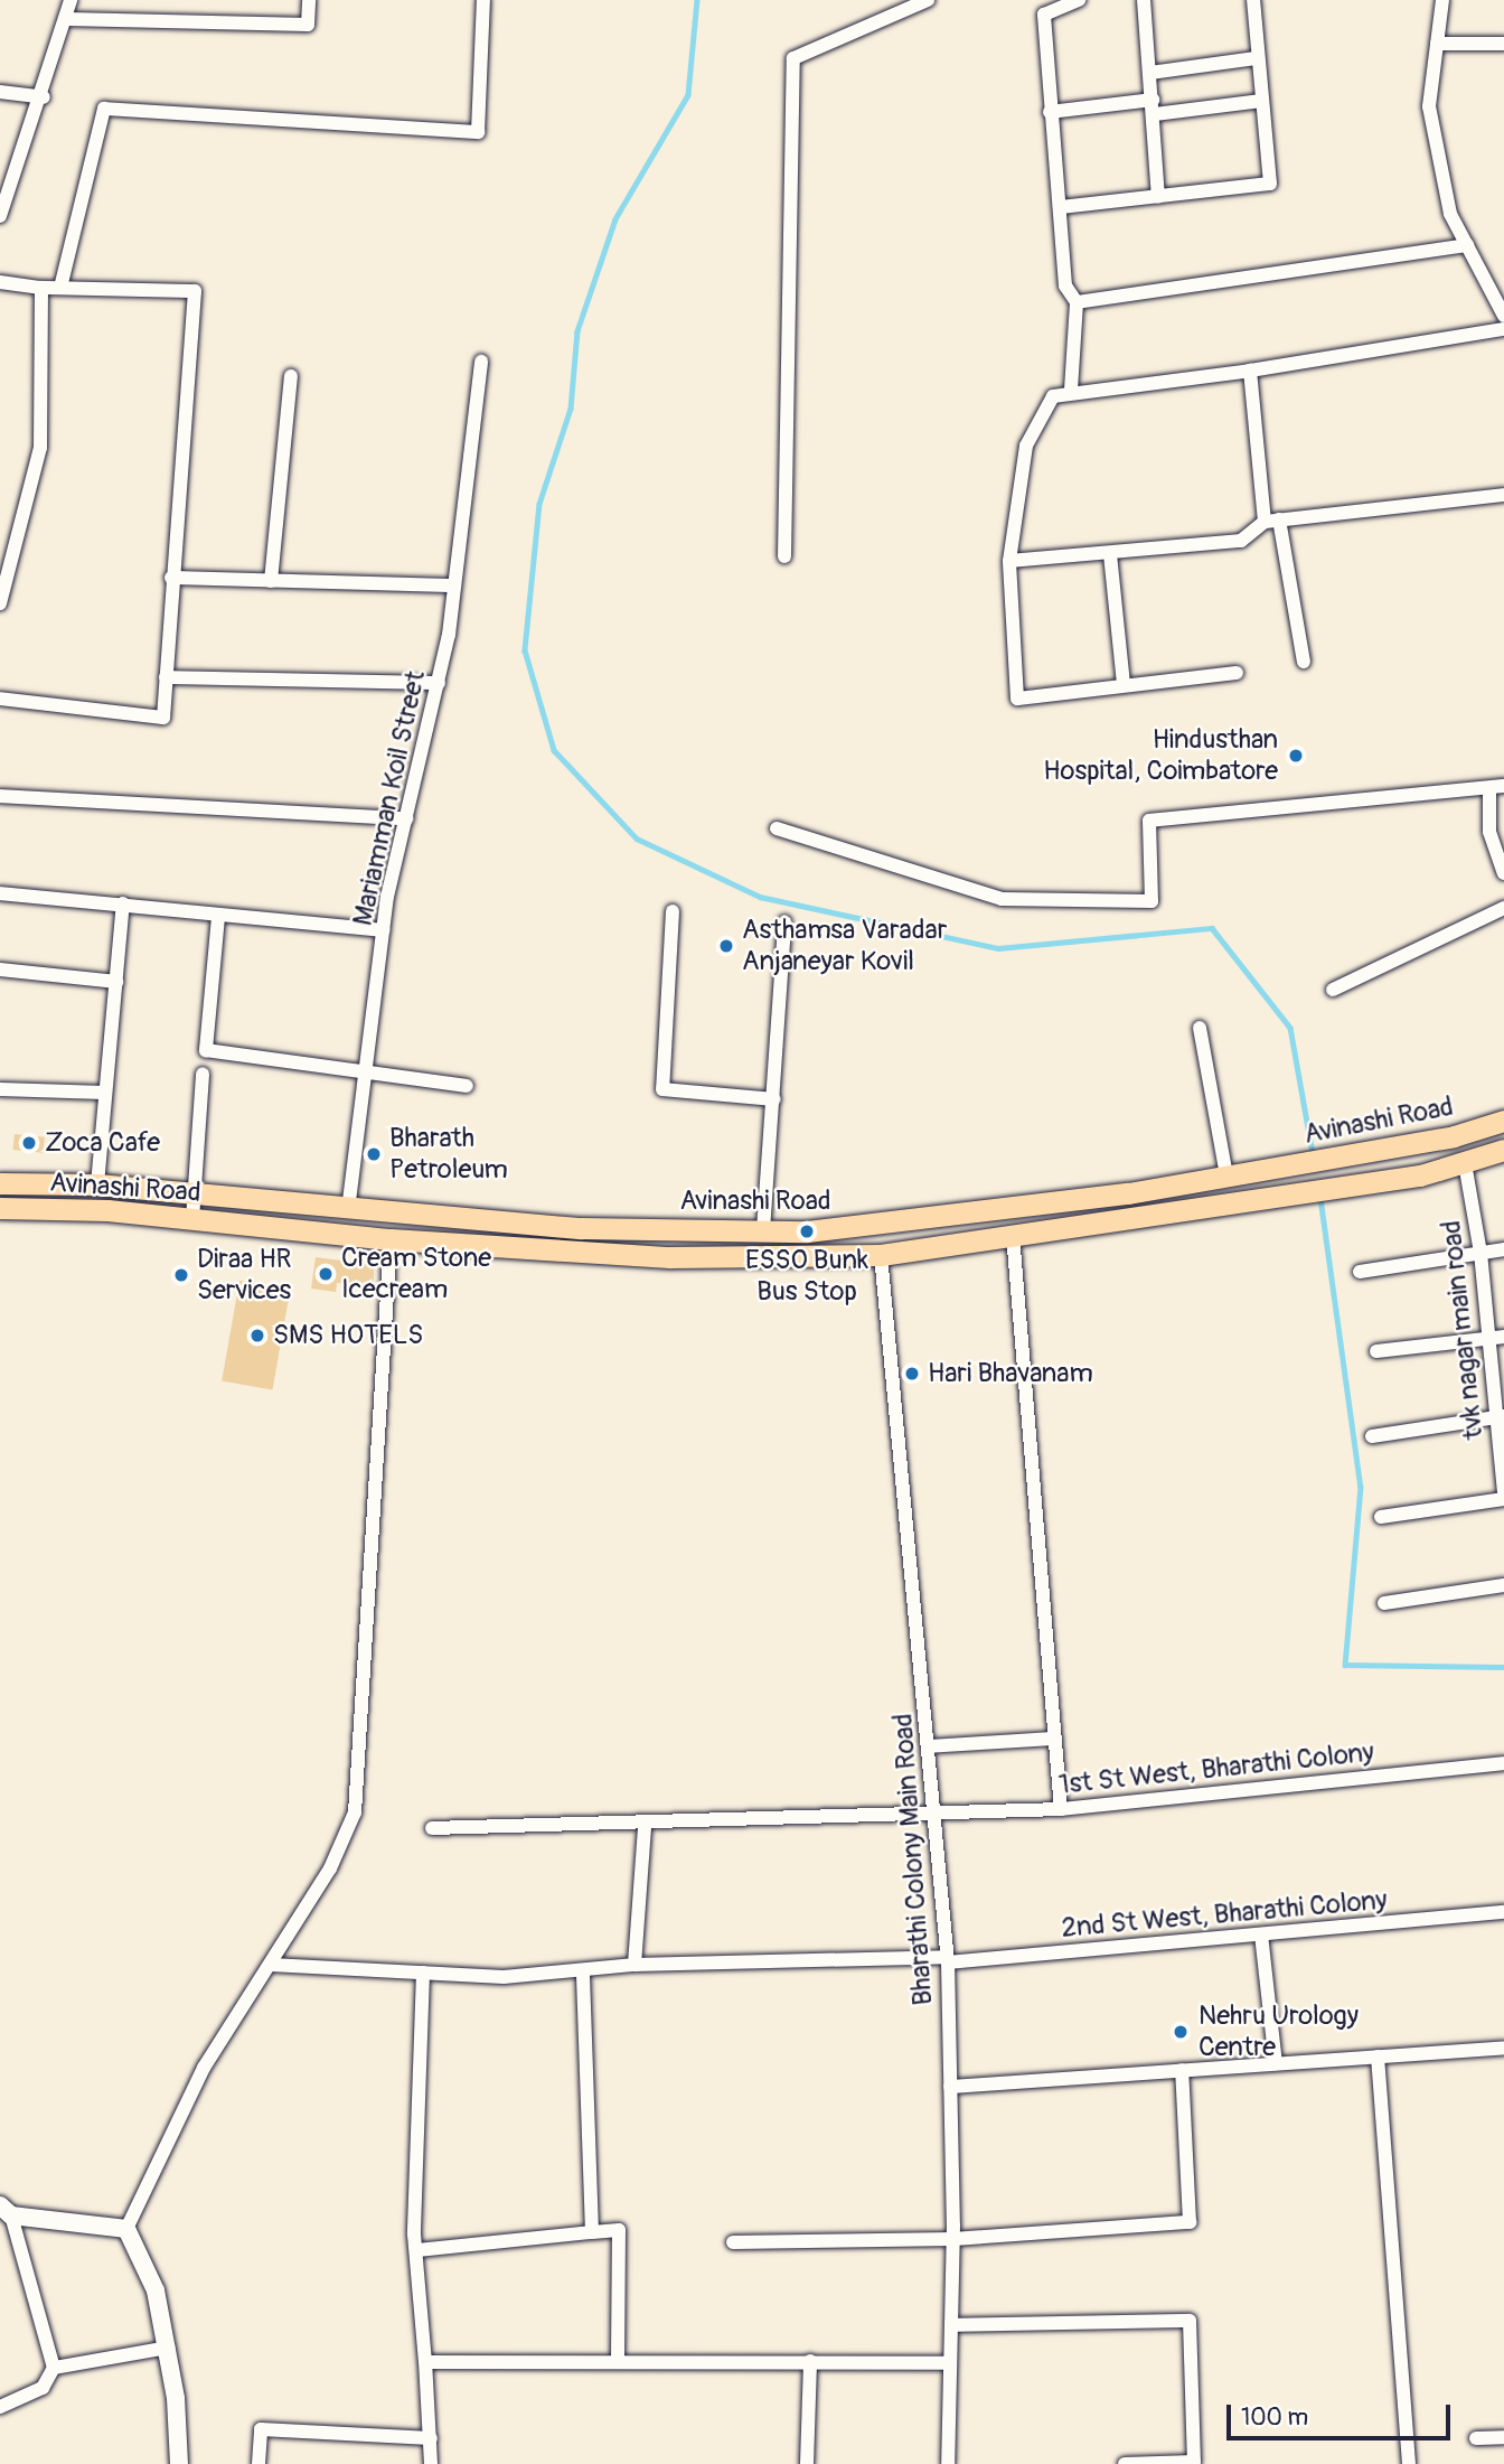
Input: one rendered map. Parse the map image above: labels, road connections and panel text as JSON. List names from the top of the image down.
{
  "streets": {
    "main road": ["Avinashi Road"],
    "street": [
      "Mariamman Koil Street",
      "tvk nagar main road",
      "1st St West, Bharathi Colony",
      "Bharathi Colony Main Road",
      "2nd St West, Bharathi Colony"
    ]
  },
  "crossings": [
    ["Mariamman Koil Street", "Avinashi Road"],
    ["Avinashi Road", "tvk nagar main road"],
    ["Avinashi Road", "Bharathi Colony Main Road"],
    ["1st St West, Bharathi Colony", "Bharathi Colony Main Road"],
    ["Bharathi Colony Main Road", "2nd St West, Bharathi Colony"]
  ],
  "places": [
    "Hindusthan Hospital, Coimbatore",
    "Asthamsa Varadar Anjaneyar Kovil",
    "Zoca Cafe",
    "Bharath Petroleum",
    "ESSO Bunk Bus Stop",
    "Cream Stone Icecream",
    "Diraa HR Services",
    "SMS HOTELS",
    "Hari Bhavanam",
    "Nehru Urology Centre"
  ],
  "scale_bar": "100 m"
}
